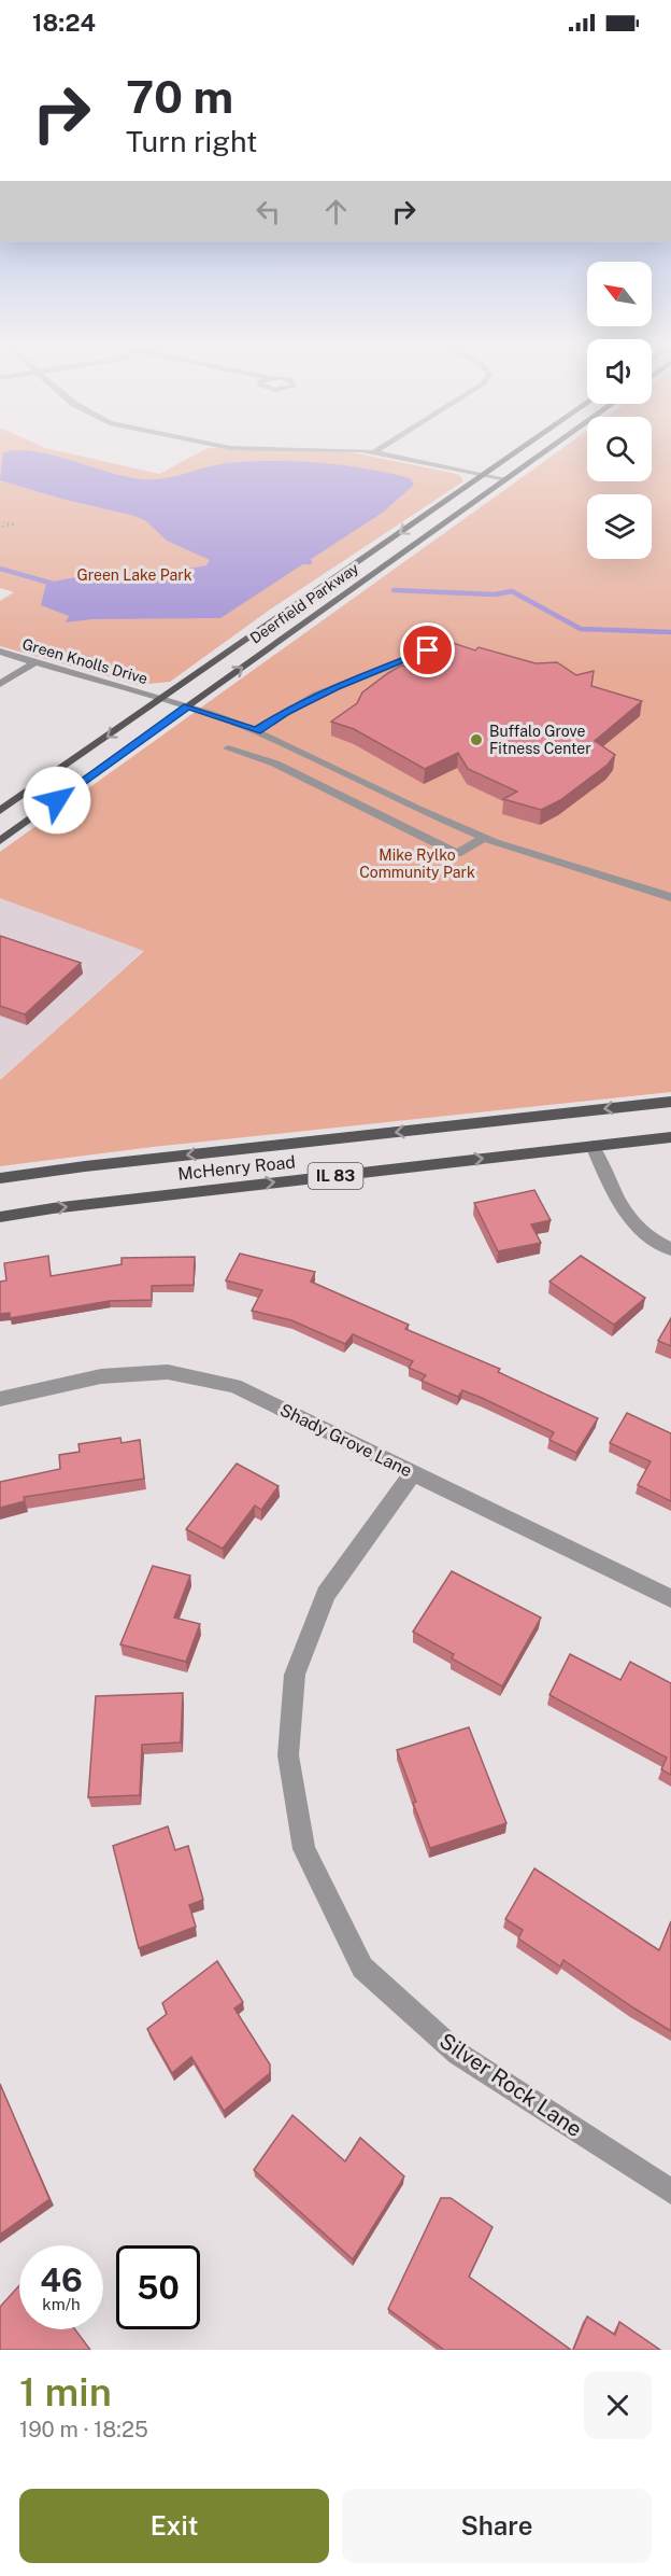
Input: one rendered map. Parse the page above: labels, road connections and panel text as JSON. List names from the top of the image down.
{
  "streets": {
    "main road": ["Deerfield Parkway", "McHenry Road", "IL 83"],
    "street": ["Green Knolls Drive", "Shady Grove Lane", "Silver Rock Lane"]
  },
  "crossings": [
    ["Deerfield Parkway", "Green Knolls Drive"],
    ["Shady Grove Lane", "Silver Rock Lane"]
  ],
  "parks": ["Green Lake Park", "Mike Rylko Community Park"],
  "places": ["Buffalo Grove Fitness Center"],
  "north": "top left",
  "page": {
    "status": "18:24",
    "turn": ["70 m", "Turn right"],
    "speed": "46 km/h",
    "limit": "50",
    "heading": ["1 min", "190 m · 18:25"],
    "buttons": ["Exit", "Share"]
  }
}
